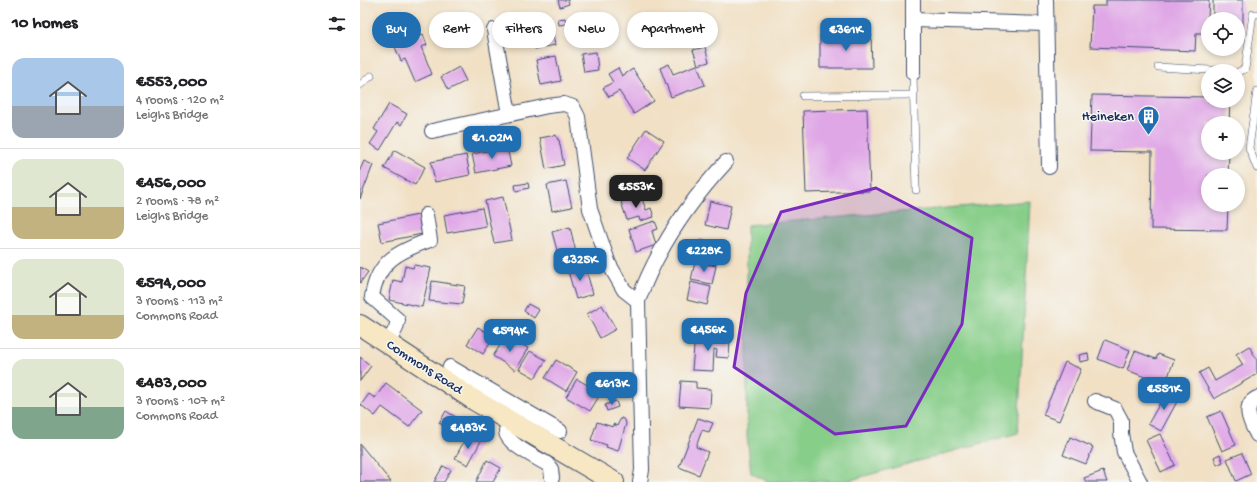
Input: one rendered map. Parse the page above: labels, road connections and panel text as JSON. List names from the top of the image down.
{
  "streets": {
    "street": ["Commons Road"]
  },
  "places": {
    "building": ["Heineken"]
  },
  "page": {
    "heading": "10 homes",
    "map_buttons": ["+", "−"],
    "chip": [
      "Buy",
      "Rent",
      "Filters",
      "New",
      "Apartment"
    ],
    "price": [
      "€361K",
      "€1.02M",
      "€553K",
      "€228K",
      "€325K",
      "€456K",
      "€594K",
      "€613K",
      "€551K",
      "€483K"
    ],
    "list": [
      {
        "name": "€553,000",
        "note": "4 rooms · 120 m² · Leighs Bridge"
      },
      {
        "name": "€456,000",
        "note": "2 rooms · 78 m² · Leighs Bridge"
      },
      {
        "name": "€594,000",
        "note": "3 rooms · 113 m² · Commons Road"
      },
      {
        "name": "€483,000",
        "note": "3 rooms · 107 m² · Commons Road"
      }
    ]
  }
}
